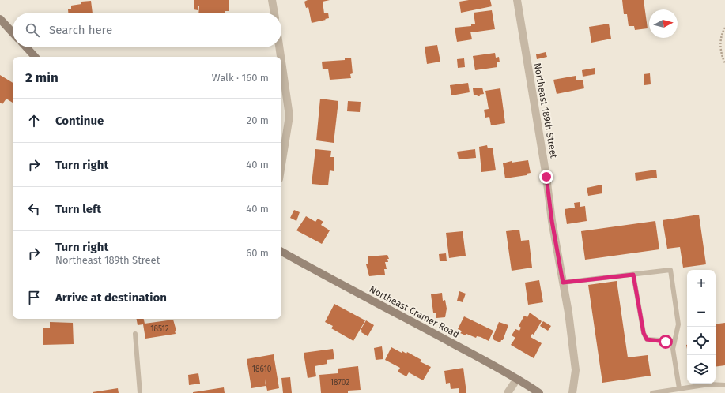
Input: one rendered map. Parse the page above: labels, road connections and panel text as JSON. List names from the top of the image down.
{
  "streets": {
    "street": ["Northeast 189th Street", "Northeast Cramer Road"]
  },
  "house_numbers": ["18512", "18610", "18702"],
  "north": "right",
  "page": {
    "search": "Search here",
    "heading": ["2 min", "Walk · 160 m"],
    "list": [
      ["Continue", "20 m"],
      ["Turn right", "40 m"],
      ["Turn left", "40 m"],
      ["Turn right", "Northeast 189th Street", "60 m"],
      "Arrive at destination"
    ],
    "map_buttons": ["+", "−"]
  }
}
